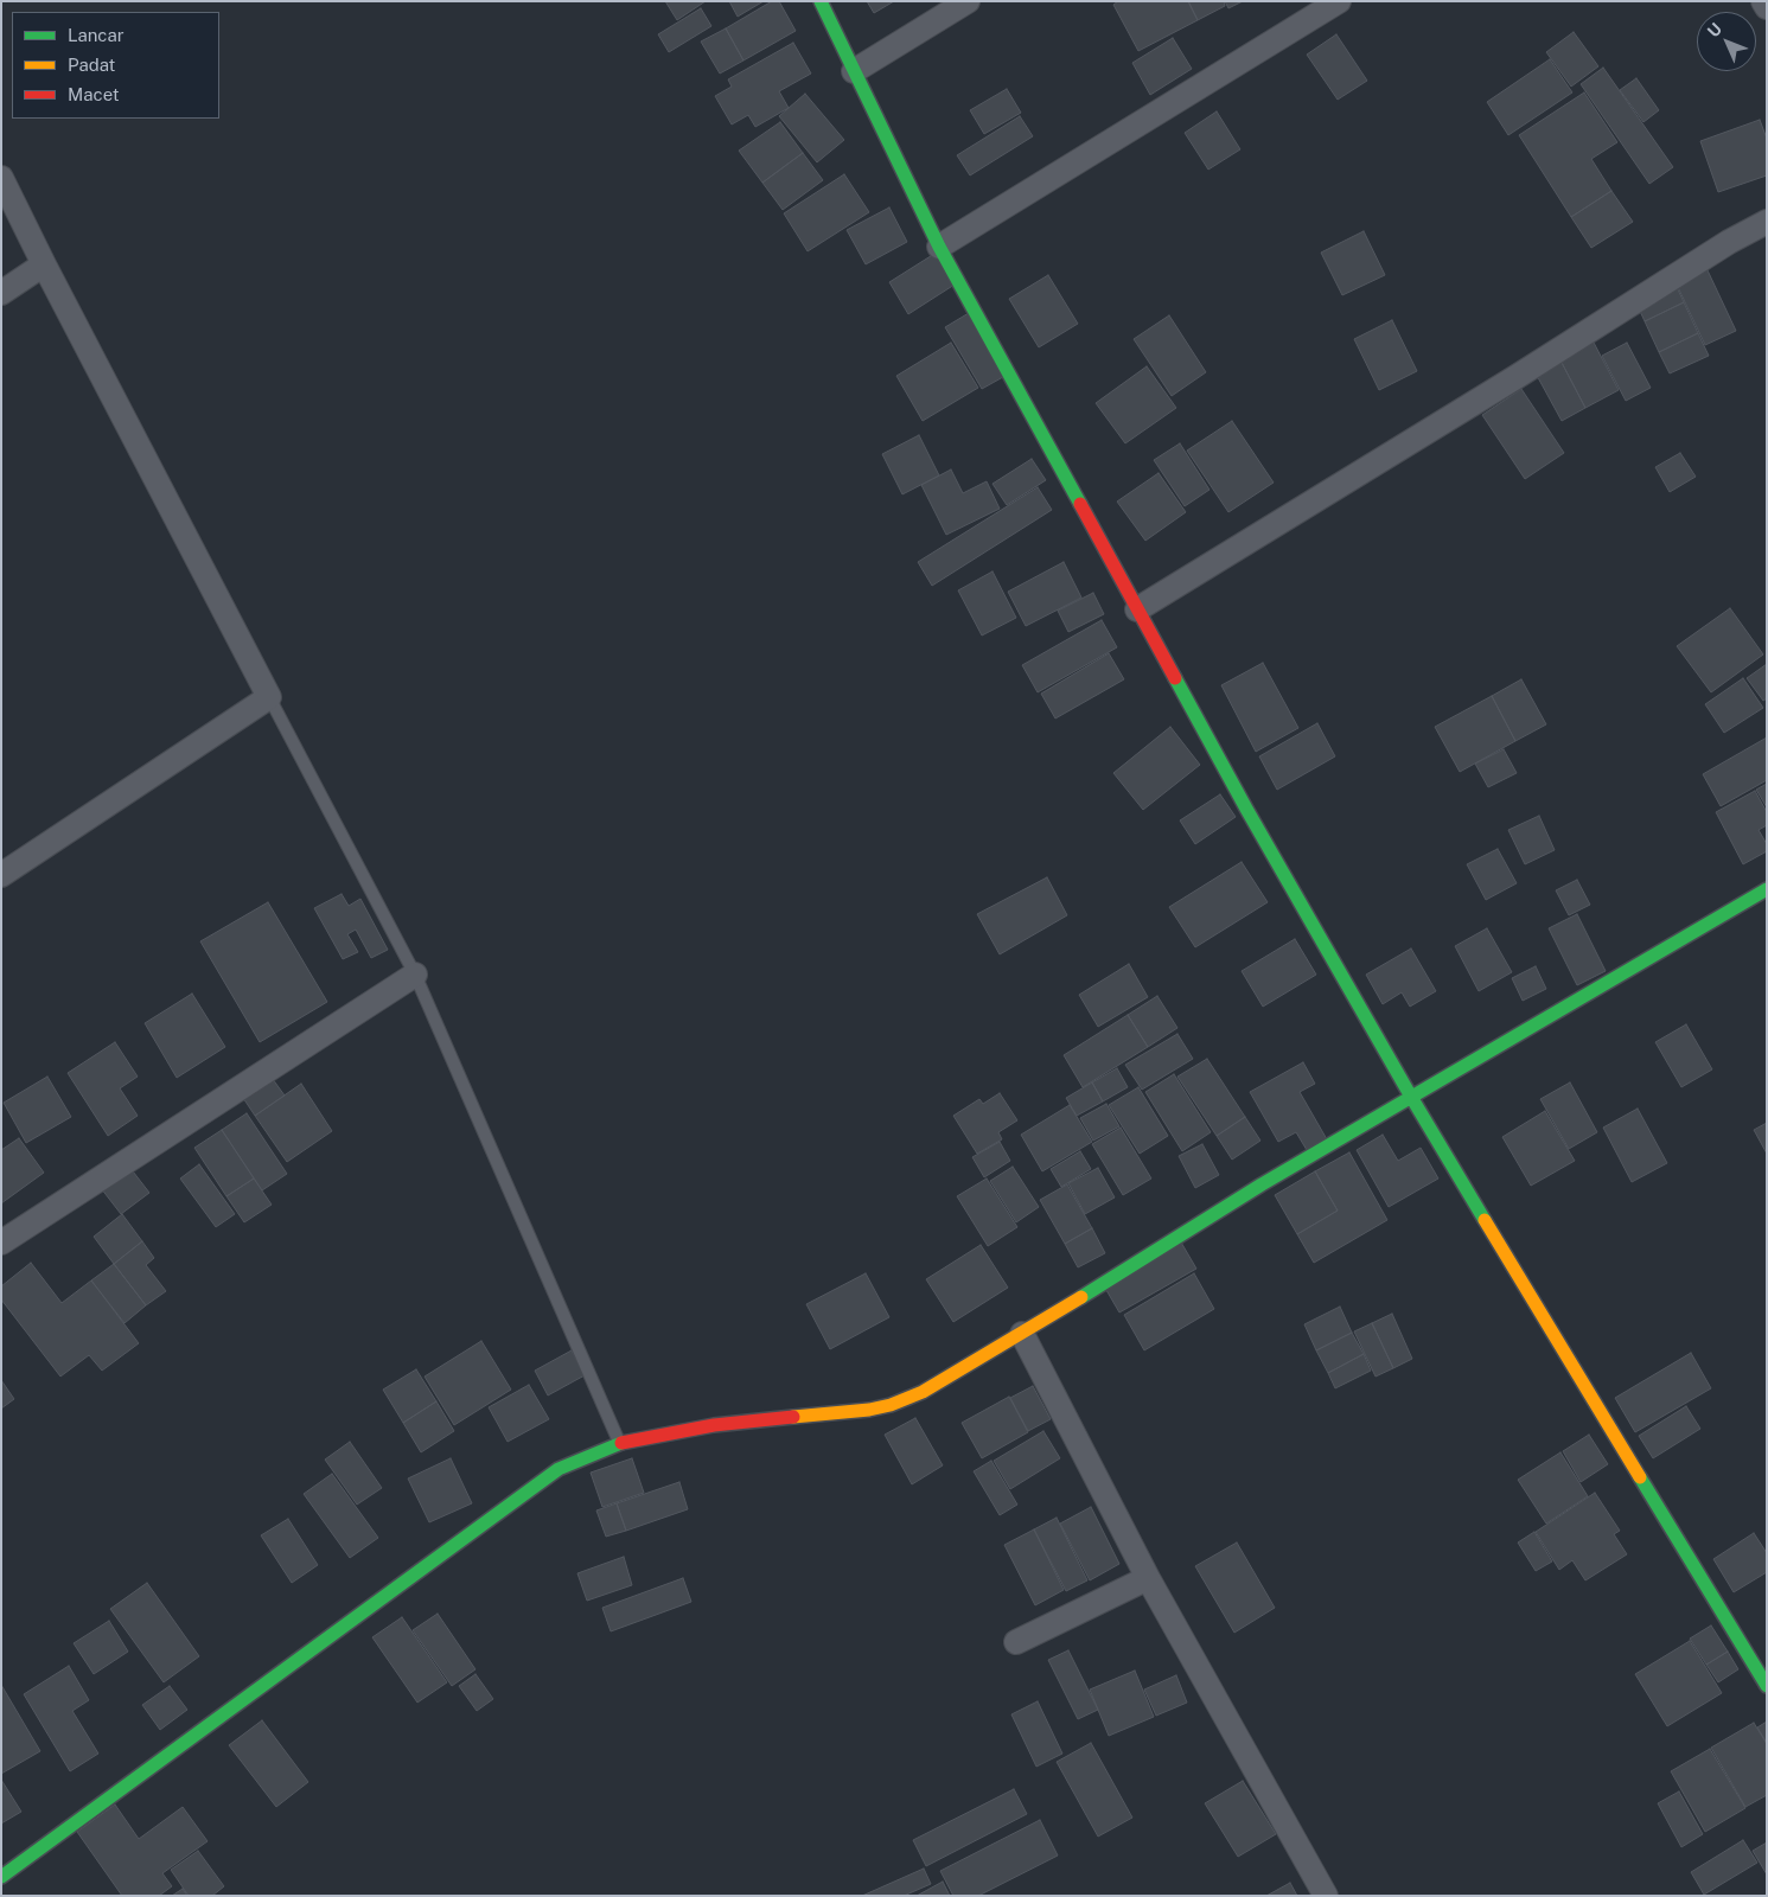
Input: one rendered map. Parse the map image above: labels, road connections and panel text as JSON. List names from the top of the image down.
{
  "legend": ["Lancar", "Padat", "Macet"],
  "north": "top left"
}
